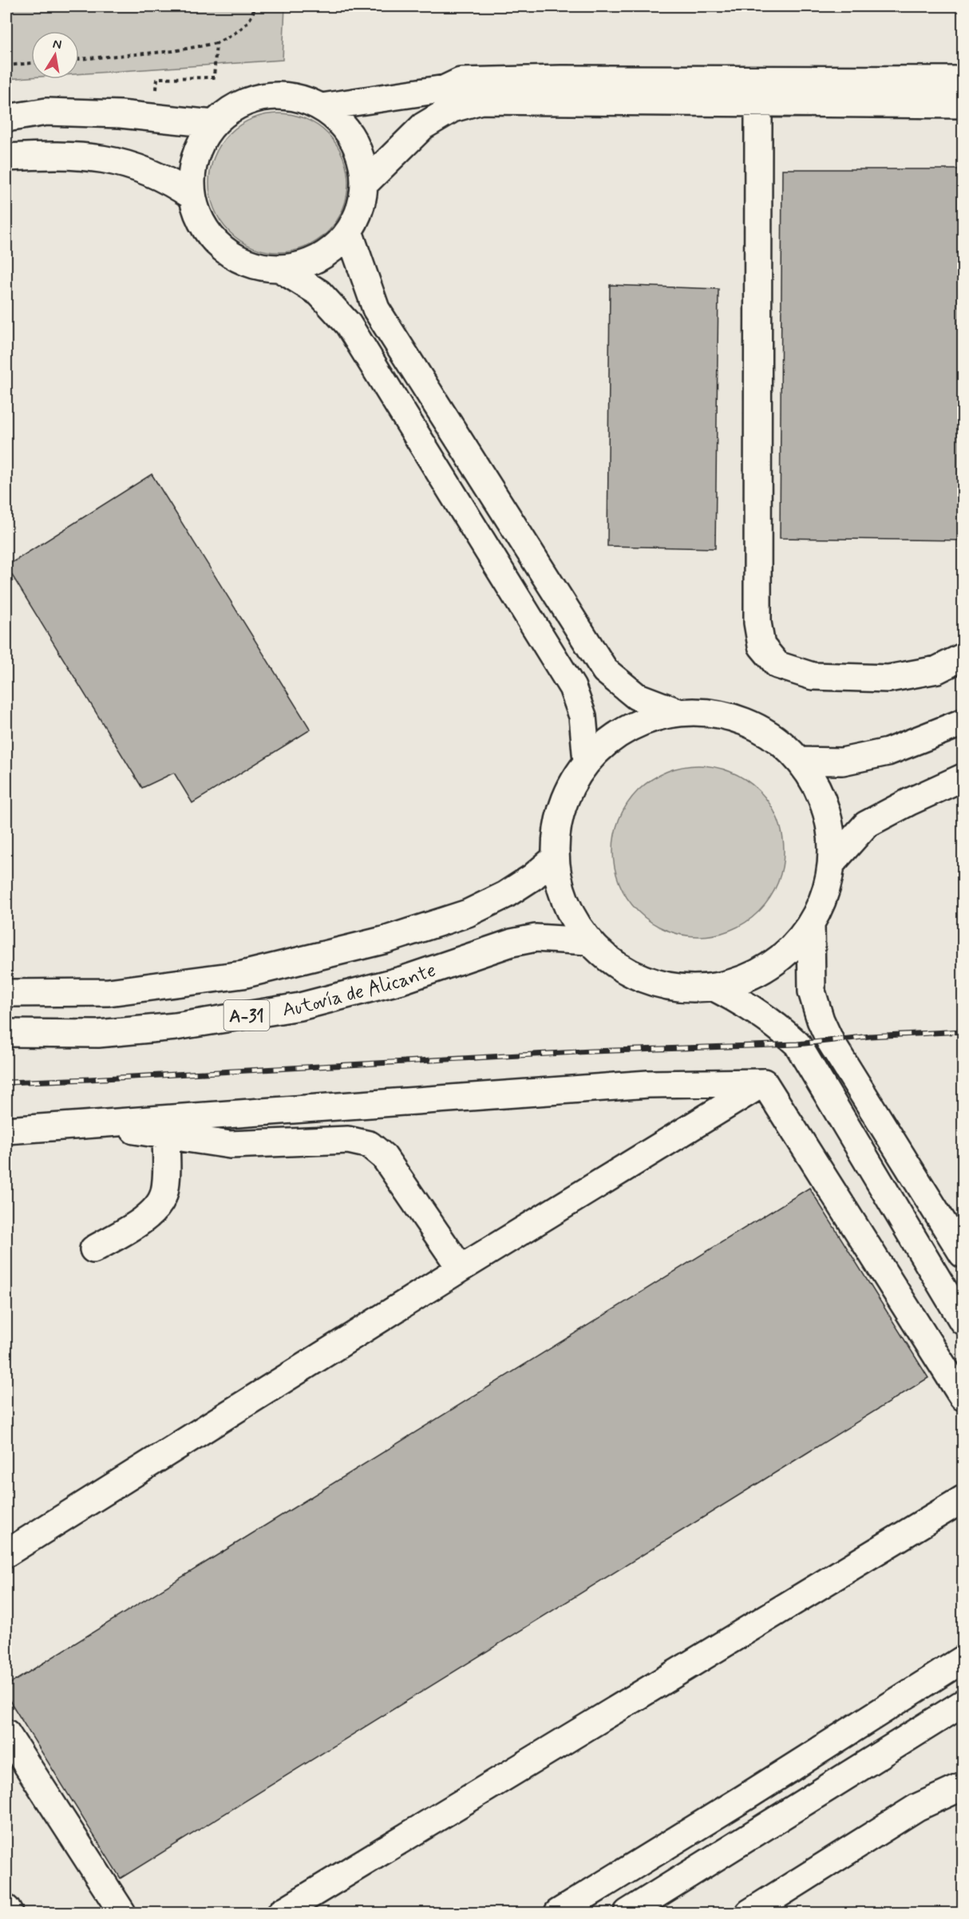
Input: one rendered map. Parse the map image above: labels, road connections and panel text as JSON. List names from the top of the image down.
{
  "streets": {
    "main road": ["Autovía de Alicante", "A-31"]
  },
  "north": "top"
}
